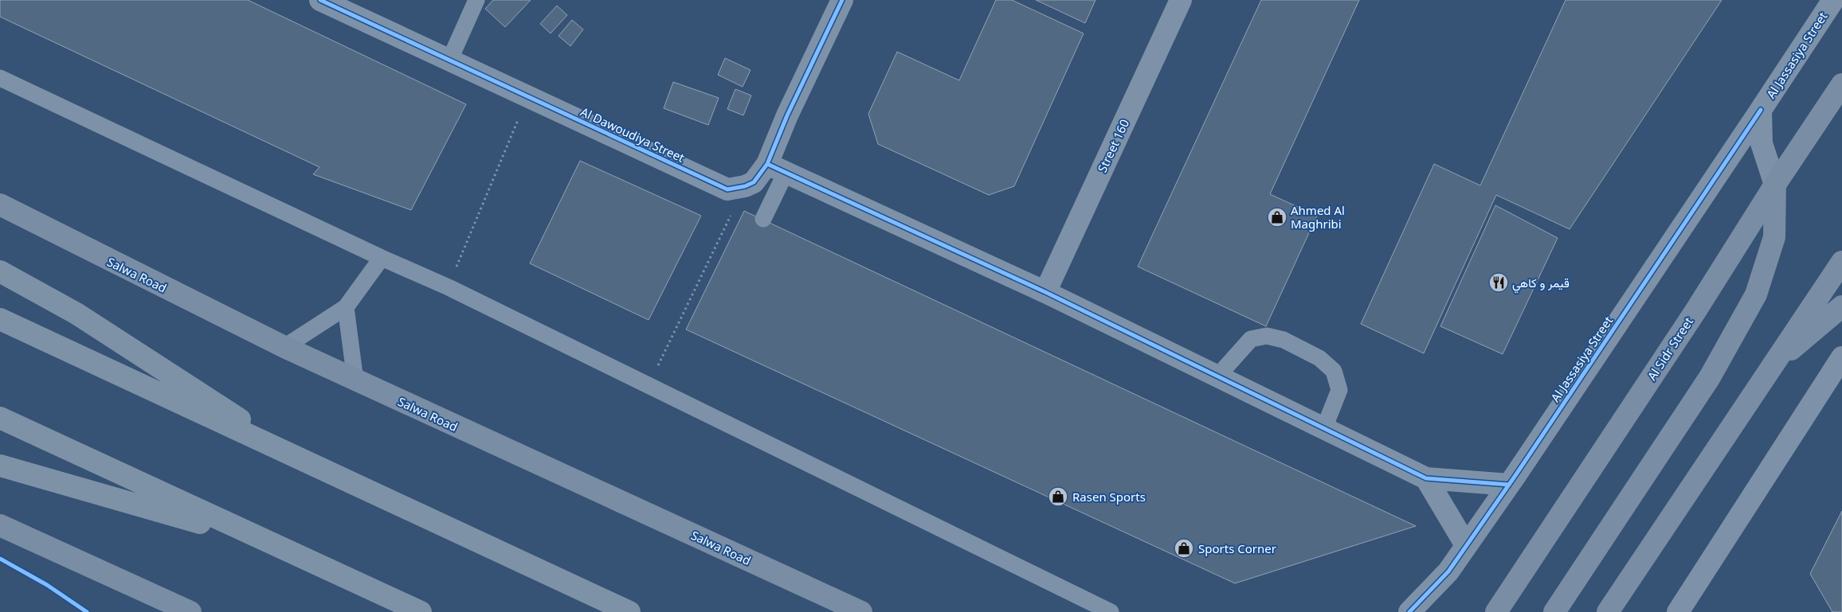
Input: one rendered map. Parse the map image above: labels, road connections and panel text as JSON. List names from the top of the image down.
{
  "streets": {
    "main road": ["Salwa Road", "Al Sidr Street"],
    "street": ["Al Jassasiya Street", "Al Dawoudiya Street", "Street 160"]
  },
  "crossings": [
    ["Al Jassasiya Street", "Al Sidr Street"]
  ],
  "places": {
    "shop": ["Ahmed Al Maghribi", "Rasen Sports", "Sports Corner"],
    "restaurant": ["قيمر و كاهي"]
  }
}
